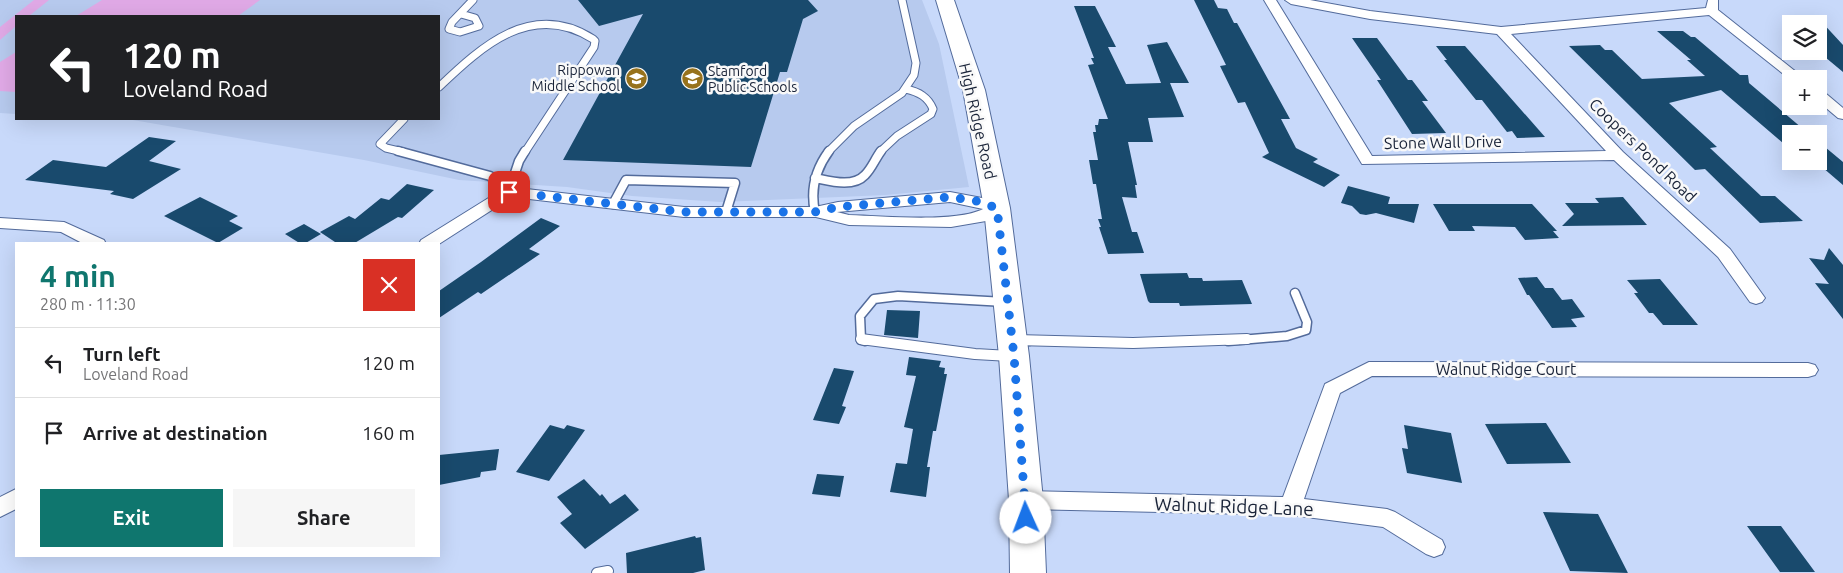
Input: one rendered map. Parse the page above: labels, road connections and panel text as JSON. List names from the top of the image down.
{
  "streets": {
    "main road": ["High Ridge Road"],
    "street": [
      "Stone Wall Drive",
      "Coopers Pond Road",
      "Walnut Ridge Court",
      "Walnut Ridge Lane"
    ]
  },
  "crossings": [
    ["High Ridge Road", "Walnut Ridge Lane"],
    ["Stone Wall Drive", "Coopers Pond Road"],
    ["Walnut Ridge Court", "Walnut Ridge Lane"]
  ],
  "places": {
    "school or university": ["Rippowan Middle School", "Stamford Public Schools"]
  },
  "page": {
    "map_buttons": ["+", "−"],
    "turn": ["120 m", "Loveland Road"],
    "heading": ["4 min", "280 m · 11:30"],
    "list": [
      {
        "name": "Turn left",
        "note": "Loveland Road",
        "value": "120 m"
      },
      {
        "name": "Arrive at destination",
        "value": "160 m"
      }
    ],
    "buttons": ["Exit", "Share"]
  }
}
